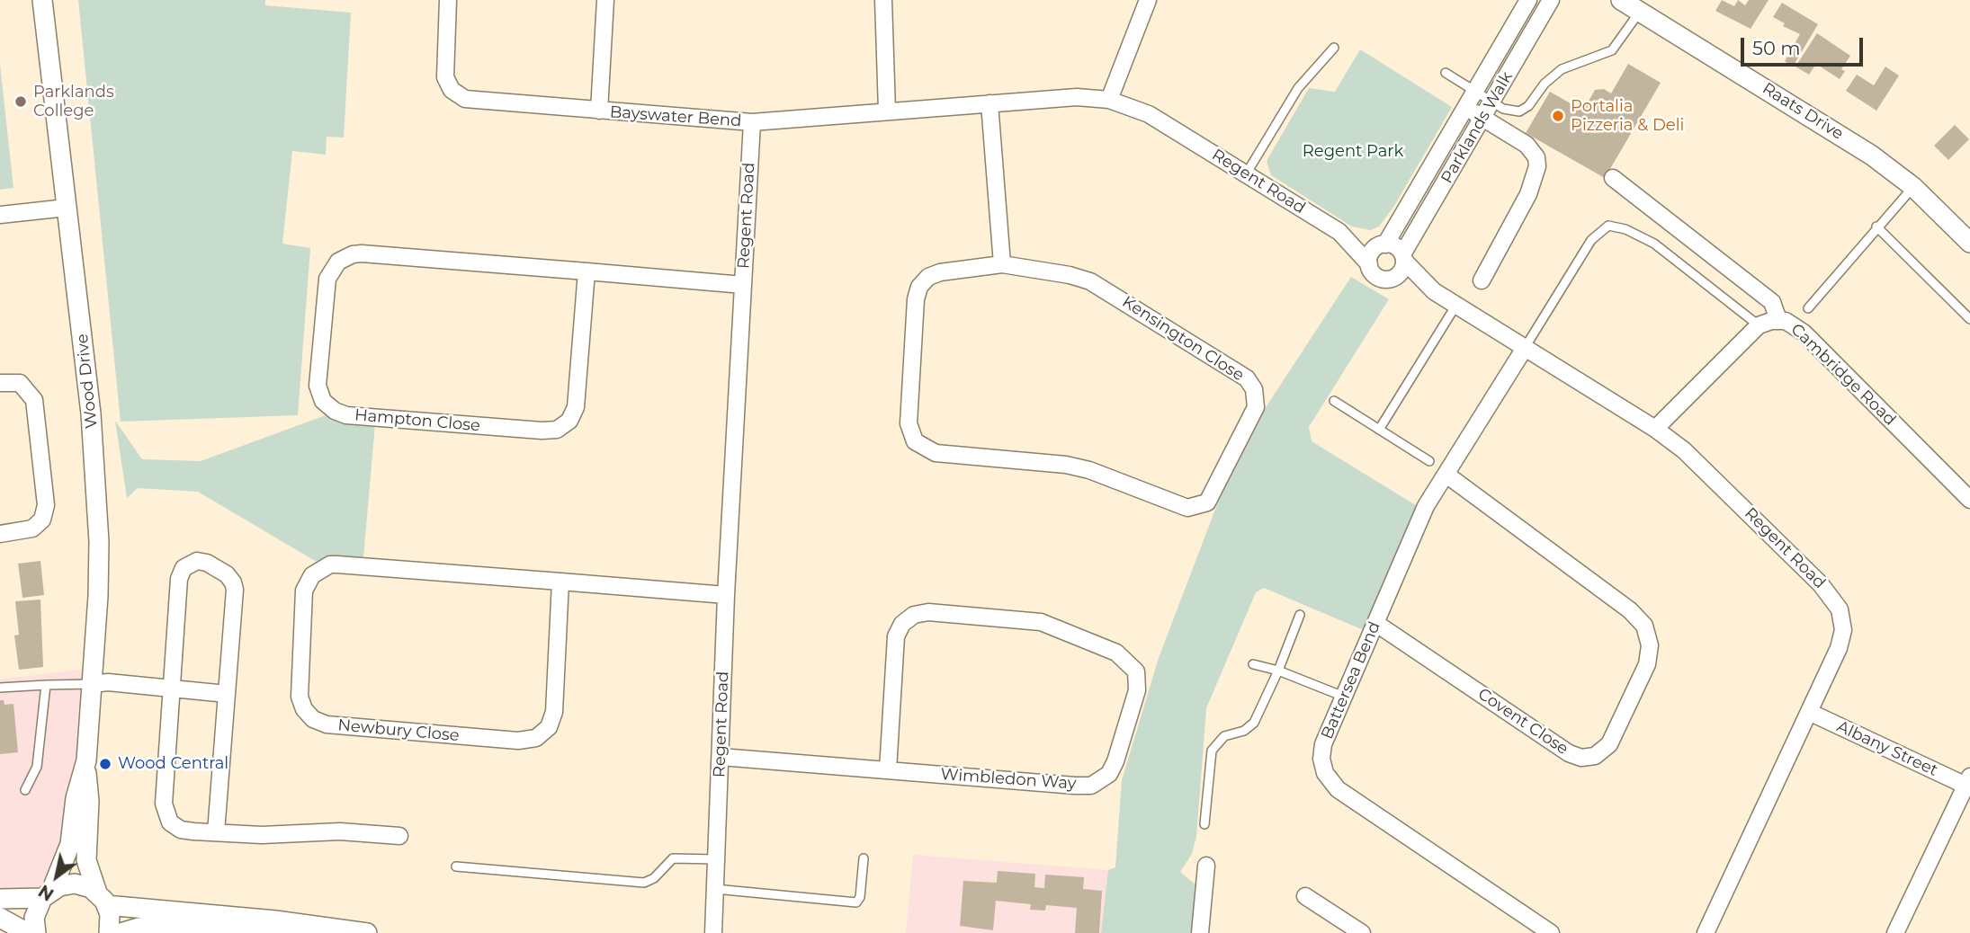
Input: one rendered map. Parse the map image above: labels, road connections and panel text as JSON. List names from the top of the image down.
{
  "streets": {
    "street": [
      "Raats Drive",
      "Bayswater Bend",
      "Parklands Walk",
      "Regent Road",
      "Kensington Close",
      "Cambridge Road",
      "Wood Drive",
      "Hampton Close",
      "Battersea Bend",
      "Covent Close",
      "Newbury Close",
      "Albany Street",
      "Wimbledon Way"
    ]
  },
  "crossings": [
    ["Bayswater Bend", "Regent Road"],
    ["Parklands Walk", "Regent Road"],
    ["Regent Road", "Cambridge Road"],
    ["Regent Road", "Hampton Close"],
    ["Regent Road", "Battersea Bend"],
    ["Regent Road", "Newbury Close"],
    ["Regent Road", "Albany Street"],
    ["Regent Road", "Wimbledon Way"],
    ["Battersea Bend", "Covent Close"]
  ],
  "parks": ["Regent Park"],
  "places": ["Parklands College", "Portalia Pizzeria & Deli", "Wood Central"],
  "scale_bar": "50 m",
  "north": "bottom left"
}
